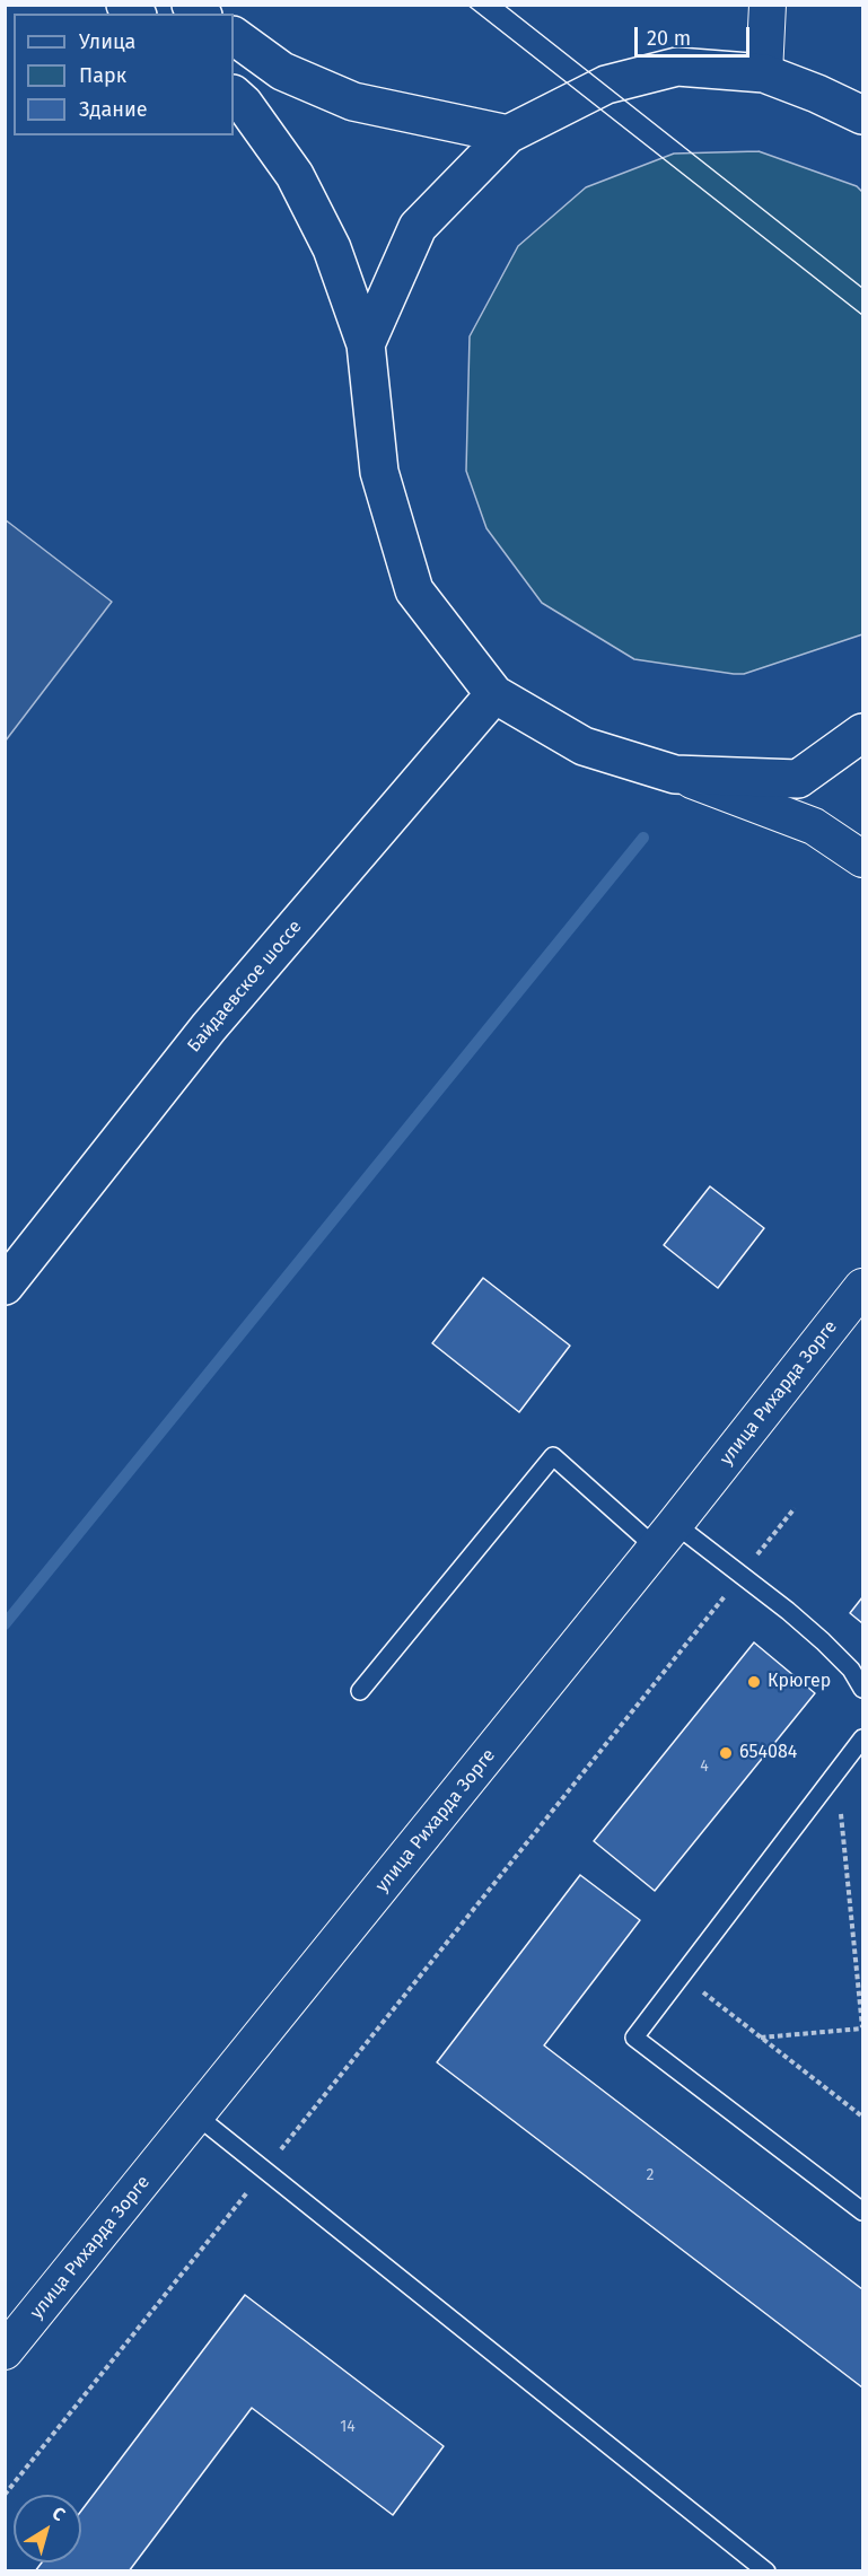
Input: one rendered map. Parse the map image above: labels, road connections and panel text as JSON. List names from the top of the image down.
{
  "streets": {
    "main road": ["Байдаевское шоссе"],
    "street": ["улица Рихарда Зорге"]
  },
  "places": ["Крюгер", "654084"],
  "house_numbers": ["4", "2", "14"],
  "legend": ["Улица", "Парк", "Здание"],
  "scale_bar": "20 m",
  "north": "top right"
}
